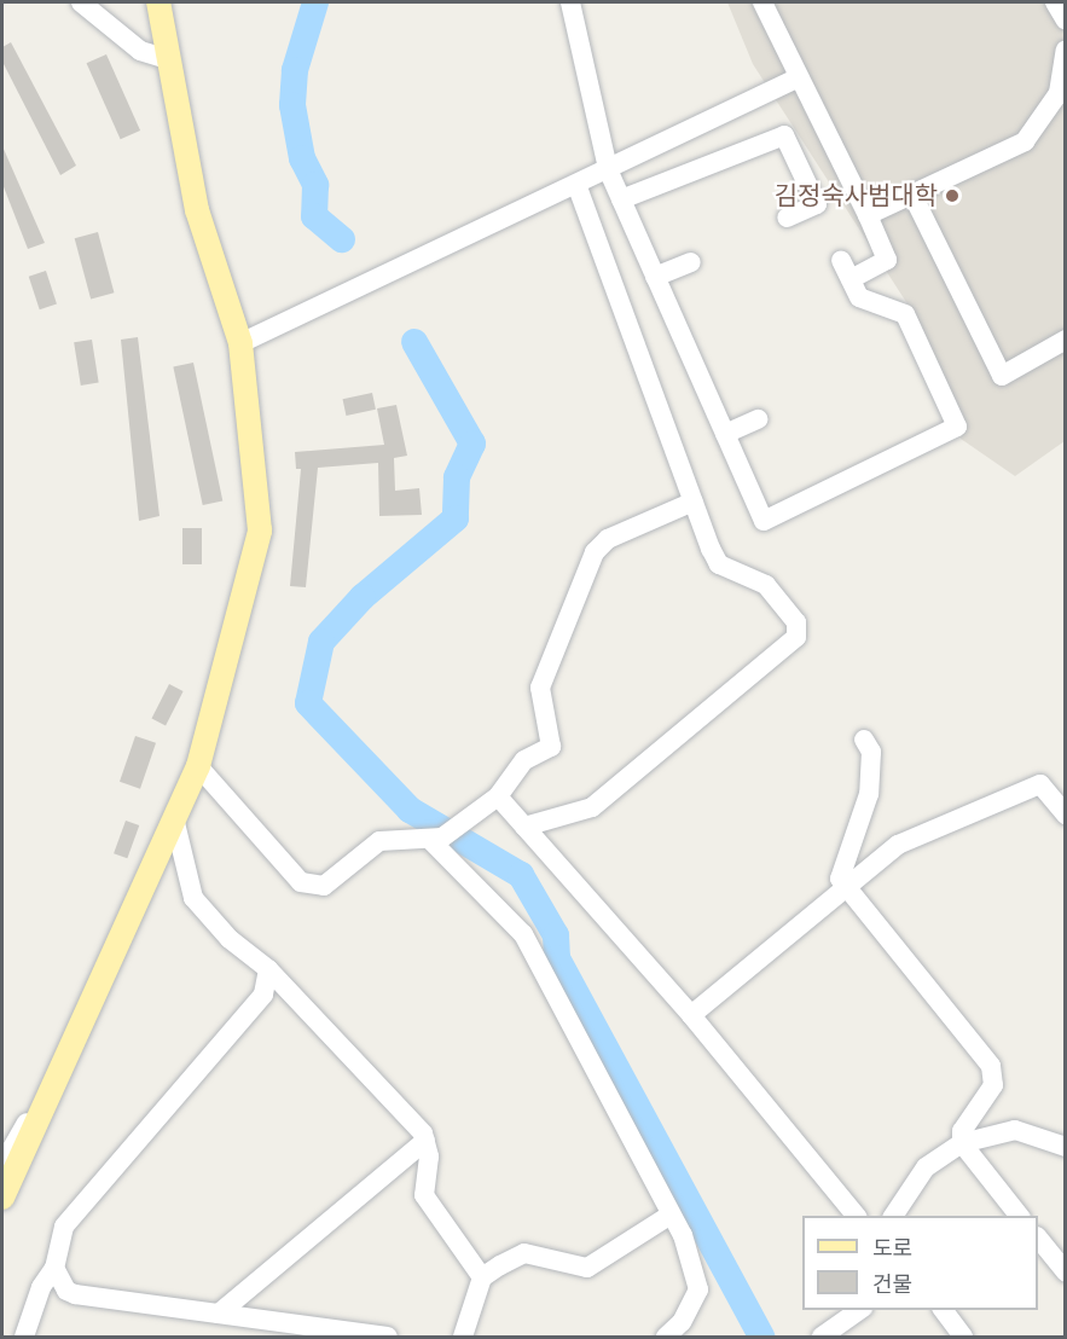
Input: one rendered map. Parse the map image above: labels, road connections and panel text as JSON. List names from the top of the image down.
{
  "places": ["김정숙사범대학"],
  "legend": ["도로", "건물"]
}
